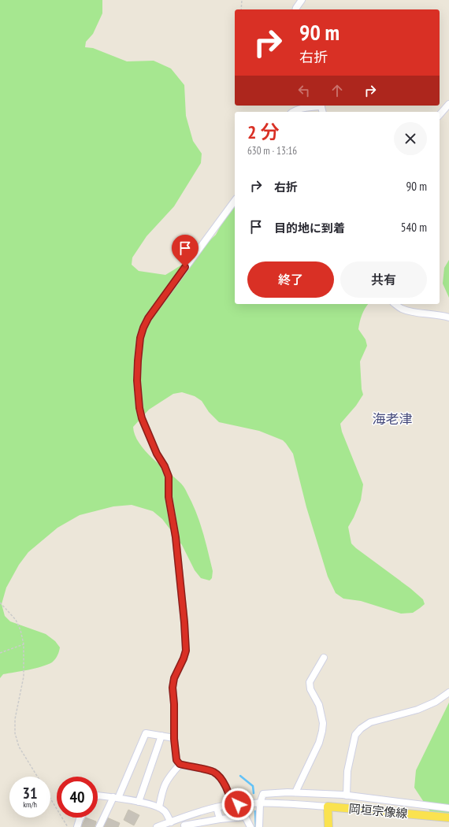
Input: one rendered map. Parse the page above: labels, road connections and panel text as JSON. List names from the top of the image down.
{
  "streets": {
    "main road": ["岡垣宗像線"]
  },
  "districts": ["海老津"],
  "page": {
    "turn": ["90 m", "右折"],
    "heading": ["2 分", "630 m · 13:16"],
    "list": [
      {
        "name": "右折",
        "value": "90 m"
      },
      {
        "name": "目的地に到着",
        "value": "540 m"
      }
    ],
    "buttons": ["終了", "共有"],
    "speed": "31 km/h",
    "limit": "40"
  }
}
